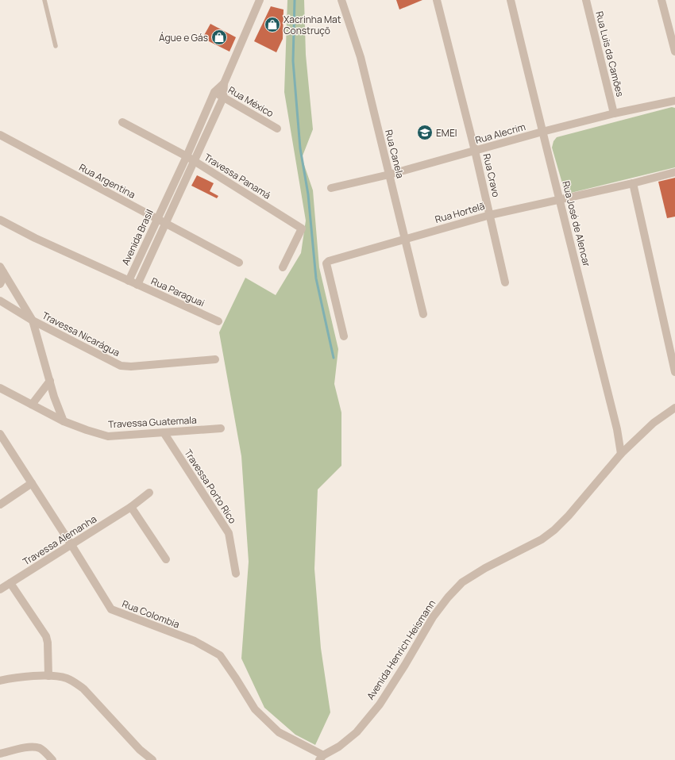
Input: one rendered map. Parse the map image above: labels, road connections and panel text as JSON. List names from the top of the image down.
{
  "streets": {
    "street": [
      "Rua Luis da Camões",
      "Rua México",
      "Rua Alecrim",
      "Rua Canela",
      "Rua Cravo",
      "Travessa Panamá",
      "Rua Argentina",
      "Rua Hortelã",
      "Rua José de Alencar",
      "Avenida Brasil",
      "Rua Paraguai",
      "Travessa Nicarágua",
      "Travessa Guatemala",
      "Travessa Porto Rico",
      "Travessa Alemanha",
      "Rua Colombia",
      "Avenida Henrich Heismann"
    ]
  },
  "crossings": [
    ["Rua Luis da Camões", "Rua Alecrim"],
    ["Rua México", "Avenida Brasil"],
    ["Rua Alecrim", "Rua Canela"],
    ["Rua Alecrim", "Rua Cravo"],
    ["Rua Alecrim", "Rua José de Alencar"],
    ["Rua Canela", "Rua Hortelã"],
    ["Rua Cravo", "Rua Hortelã"],
    ["Travessa Panamá", "Avenida Brasil"],
    ["Rua Argentina", "Avenida Brasil"],
    ["Rua Hortelã", "Rua José de Alencar"],
    ["Rua José de Alencar", "Avenida Henrich Heismann"],
    ["Avenida Brasil", "Rua Paraguai"],
    ["Travessa Guatemala", "Travessa Porto Rico"],
    ["Travessa Alemanha", "Rua Colombia"],
    ["Rua Colombia", "Avenida Henrich Heismann"]
  ],
  "places": {
    "shop": ["Xacrinha Mat Construçõ", "Águe e Gás"],
    "school or university": ["EMEI"]
  }
}
